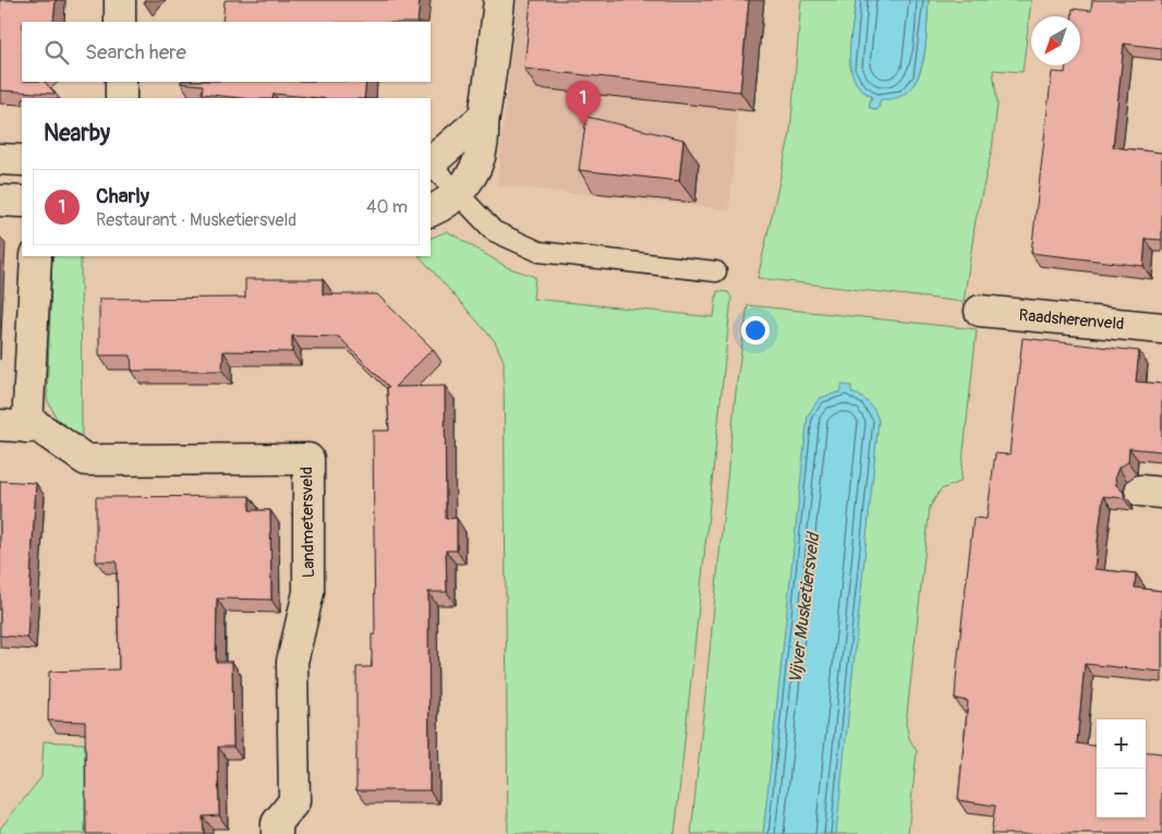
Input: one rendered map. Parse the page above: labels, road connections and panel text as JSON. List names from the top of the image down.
{
  "streets": {
    "street": ["Raadsherenveld", "Landmetersveld"]
  },
  "water": ["Vijver Musketiersveld"],
  "north": "bottom left",
  "page": {
    "search": "Search here",
    "pins": "1",
    "heading": "Nearby",
    "list": [
      {
        "mark": "1",
        "name": "Charly",
        "note": "Restaurant · Musketiersveld",
        "value": "40 m"
      }
    ],
    "map_buttons": ["+", "−"]
  }
}
